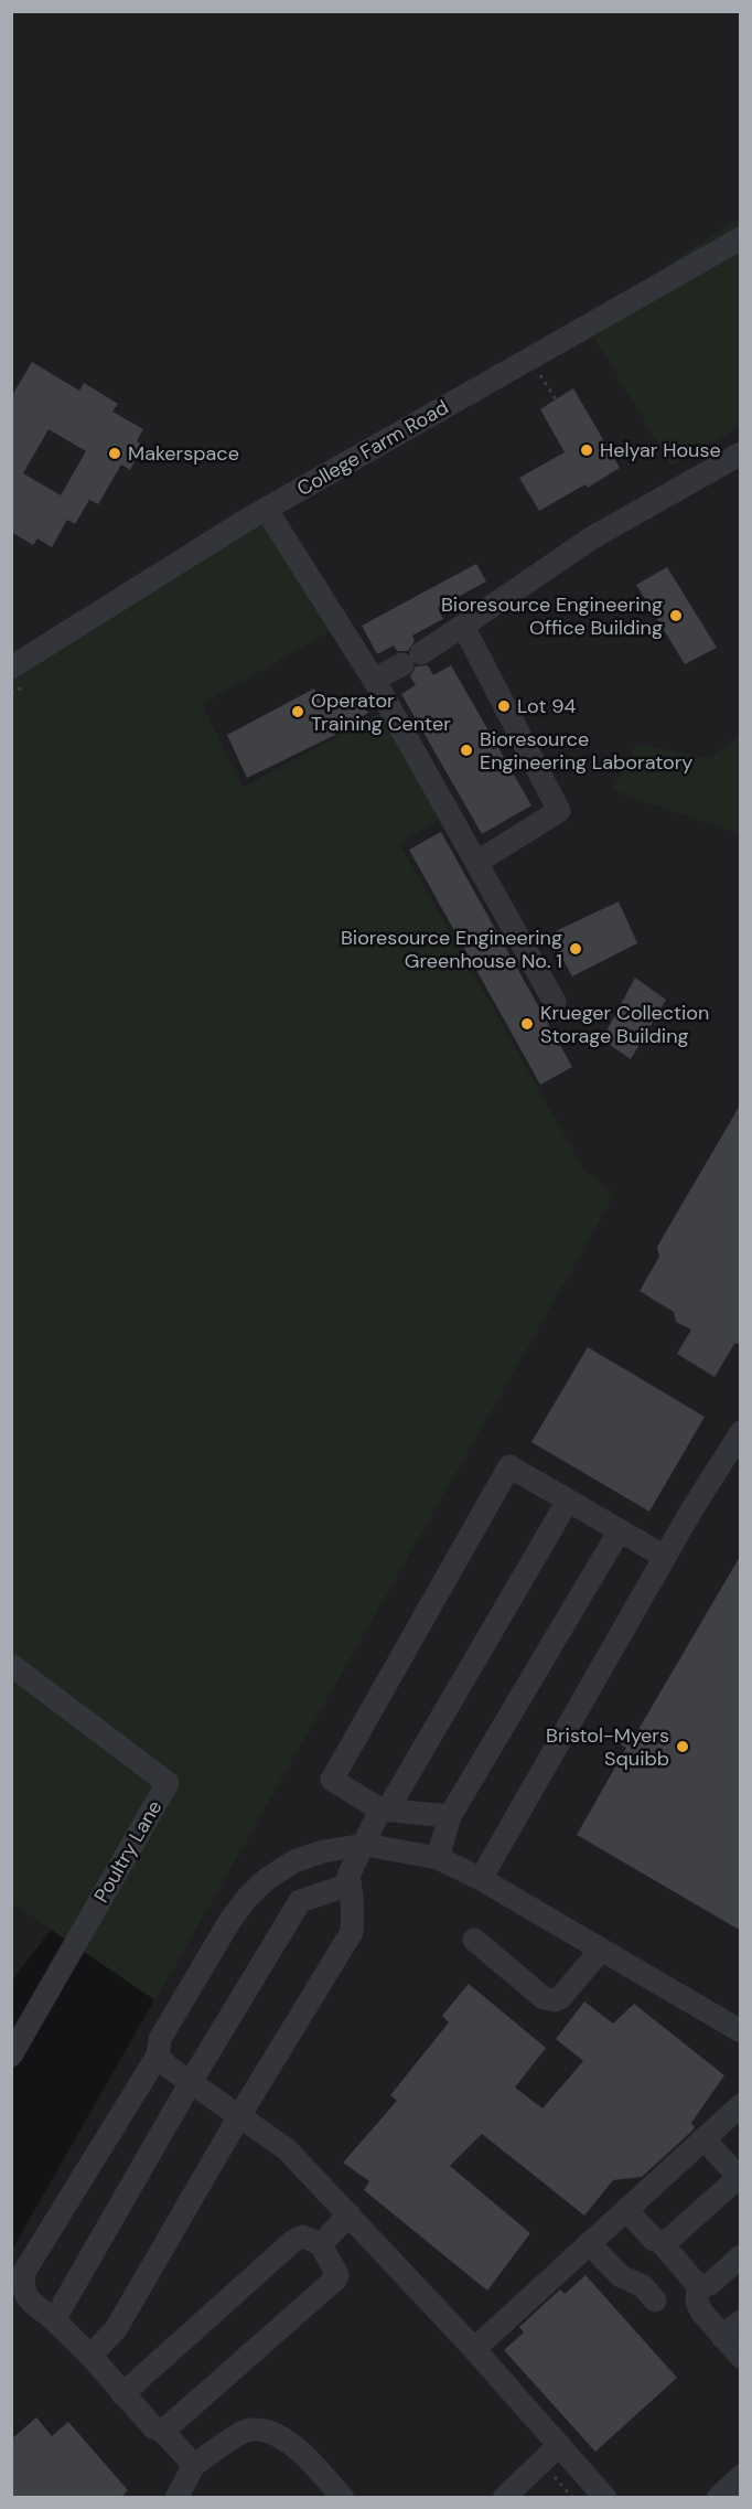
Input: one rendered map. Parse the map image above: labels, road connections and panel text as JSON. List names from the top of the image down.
{
  "streets": {
    "street": ["College Farm Road", "Poultry Lane"]
  },
  "places": [
    "Helyar House",
    "Makerspace",
    "Bioresource Engineering Office Building",
    "Lot 94",
    "Operator Training Center",
    "Bioresource Engineering Laboratory",
    "Bioresource Engineering Greenhouse No. 1",
    "Krueger Collection Storage Building",
    "Bristol-Myers Squibb"
  ]
}
